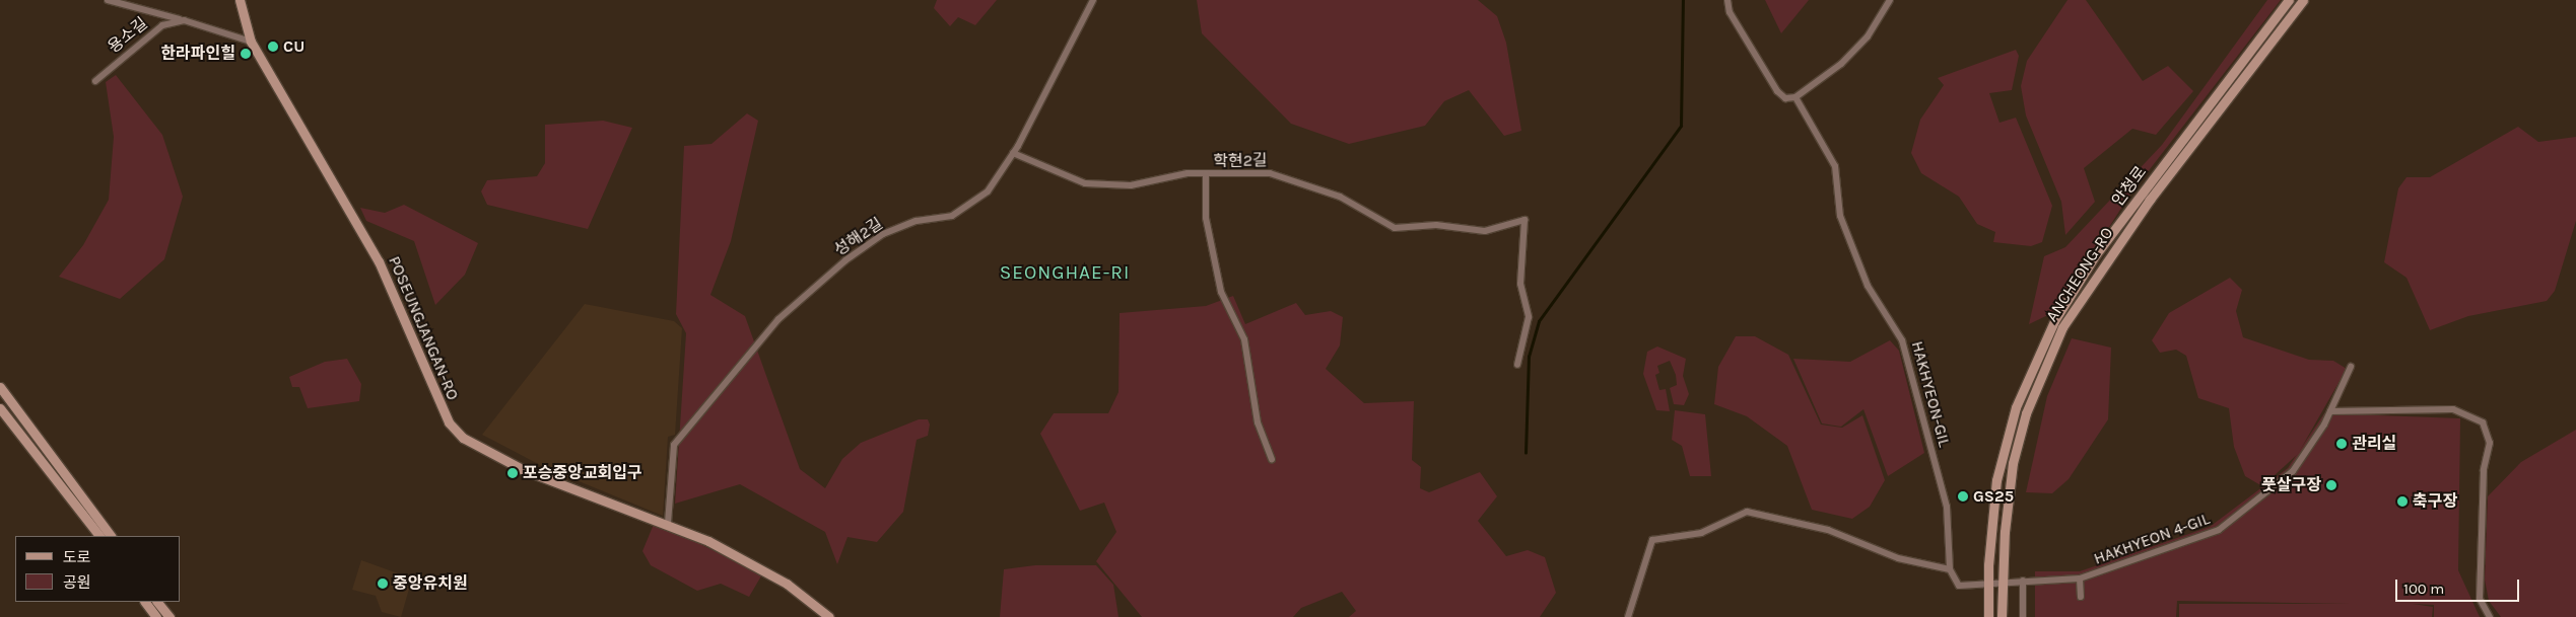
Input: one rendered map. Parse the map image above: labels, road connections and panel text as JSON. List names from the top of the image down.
{
  "streets": {
    "street": [
      "용소길",
      "학현2길",
      "안청로",
      "성해2길",
      "ANCHEONG-RO",
      "POSEUNGJANGAN-RO",
      "HAKHYEON-GIL",
      "HAKHYEON 4-GIL"
    ]
  },
  "crossings": [
    ["용소길", "POSEUNGJANGAN-RO"],
    ["성해2길", "POSEUNGJANGAN-RO"],
    ["ANCHEONG-RO", "HAKHYEON 4-GIL"]
  ],
  "districts": ["SEONGHAE-RI"],
  "places": [
    "CU",
    "한라파인힐",
    "관리실",
    "포승중앙교회입구",
    "풋살구장",
    "GS25",
    "축구장",
    "중앙유치원"
  ],
  "legend": ["도로", "공원"],
  "scale_bar": "100 m"
}
